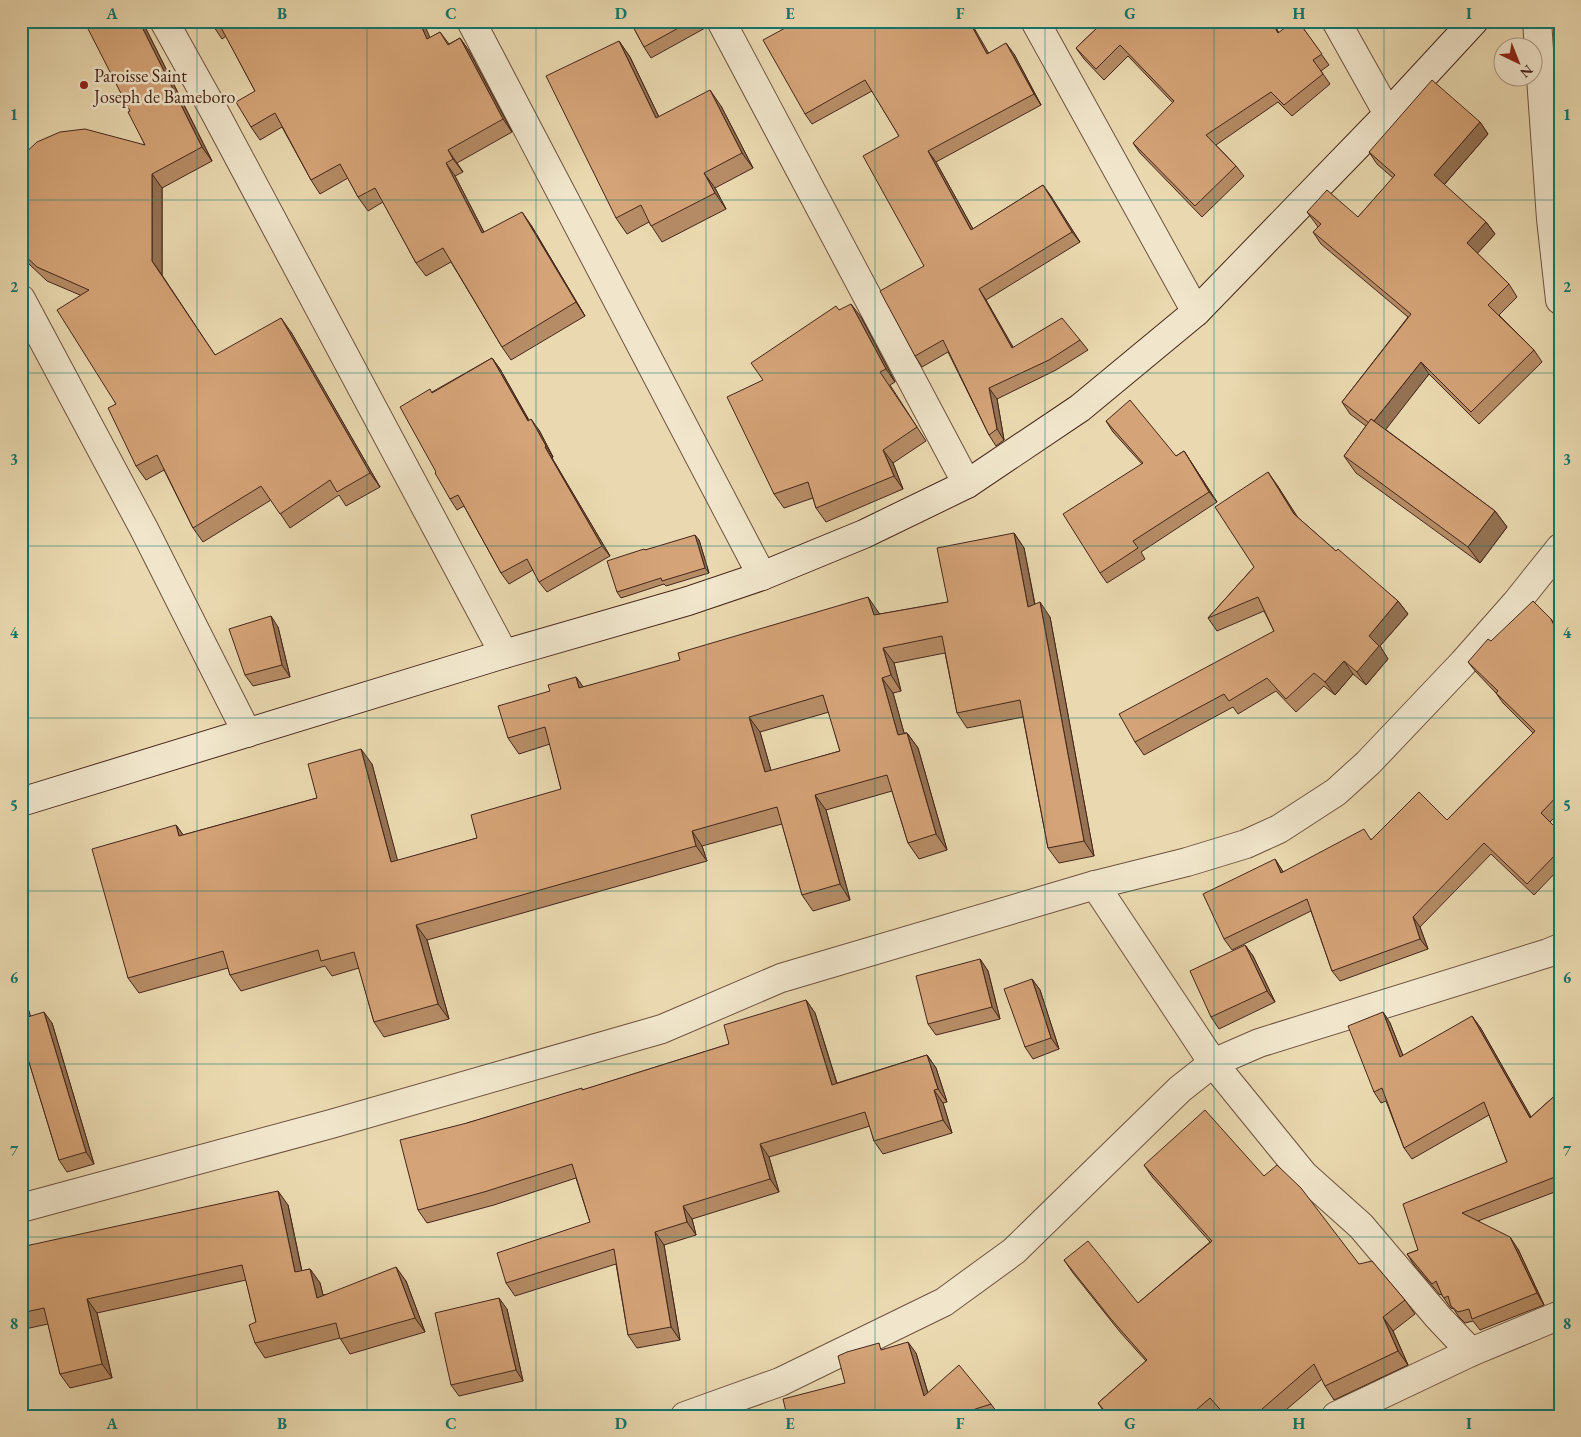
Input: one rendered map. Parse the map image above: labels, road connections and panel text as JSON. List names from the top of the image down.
{
  "places": ["Paroisse Saint Joseph de Bameboro"],
  "north": "bottom right",
  "grid": {
    "columns": [
      "A",
      "B",
      "C",
      "D",
      "E",
      "F",
      "G",
      "H",
      "I"
    ],
    "rows": [
      "1",
      "2",
      "3",
      "4",
      "5",
      "6",
      "7",
      "8"
    ]
  }
}
